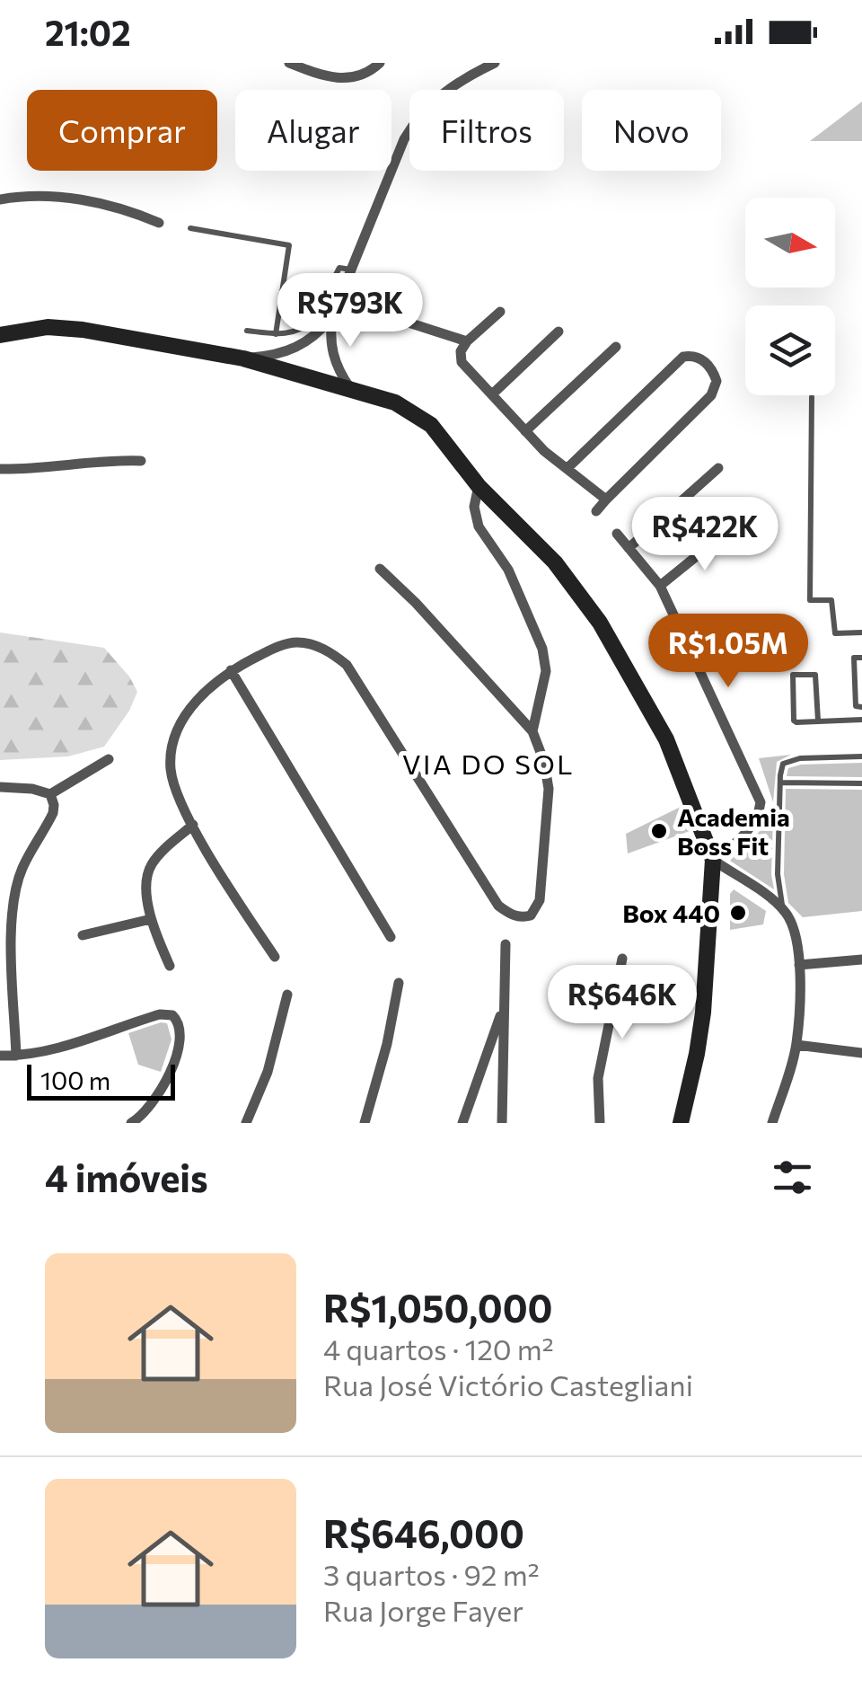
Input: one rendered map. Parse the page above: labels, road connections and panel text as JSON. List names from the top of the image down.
{
  "districts": ["VIA DO SOL"],
  "places": ["Academia Boss Fit", "Box 440"],
  "scale_bar": "100 m",
  "north": "right",
  "page": {
    "status": "21:02",
    "chip": [
      "Comprar",
      "Alugar",
      "Filtros",
      "Novo"
    ],
    "price": [
      "R$793K",
      "R$422K",
      "R$1.05M",
      "R$646K"
    ],
    "scale": "100 m",
    "heading": "4 imóveis",
    "list": [
      {
        "name": "R$1,050,000",
        "note": "4 quartos · 120 m² · Rua José Victório Castegliani"
      },
      {
        "name": "R$646,000",
        "note": "3 quartos · 92 m² · Rua Jorge Fayer"
      }
    ]
  }
}
